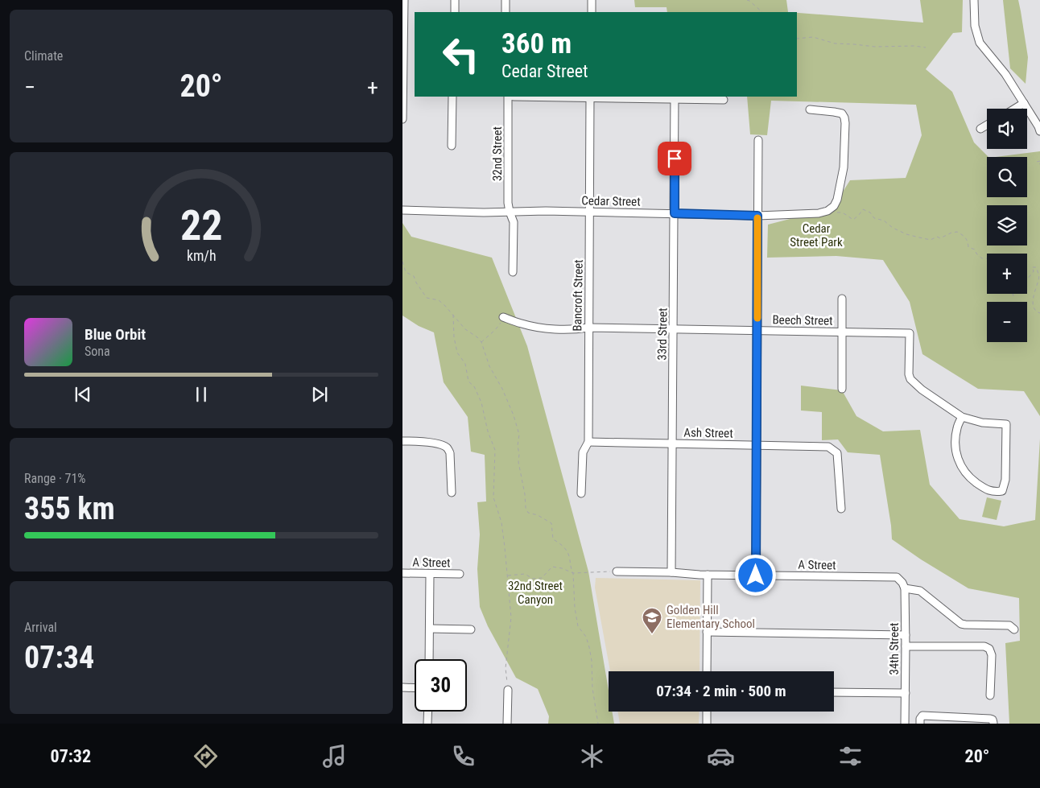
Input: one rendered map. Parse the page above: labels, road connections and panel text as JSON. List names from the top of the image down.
{
  "streets": {
    "street": [
      "32nd Street",
      "Cedar Street",
      "Bancroft Street",
      "Beech Street",
      "33rd Street",
      "Ash Street",
      "A Street",
      "34th Street"
    ]
  },
  "crossings": [
    ["32nd Street", "Cedar Street"],
    ["Cedar Street", "Bancroft Street"],
    ["Cedar Street", "33rd Street"],
    ["Bancroft Street", "Beech Street"],
    ["Bancroft Street", "Ash Street"],
    ["Beech Street", "33rd Street"],
    ["33rd Street", "Ash Street"],
    ["33rd Street", "A Street"],
    ["A Street", "34th Street"]
  ],
  "parks": ["Cedar Street Park", "32nd Street Canyon"],
  "places": {
    "school or university": ["Golden Hill Elementary School"]
  },
  "page": {
    "tile": [
      "Climate",
      ["Range · 71%", "355 km"],
      ["Arrival", "07:34"]
    ],
    "turn": ["360 m", "Cedar Street"],
    "heat": ["−", "20°", "+"],
    "map_buttons": ["+", "−"],
    "song": ["Blue Orbit", "Sona"],
    "limit": "30",
    "trip": "07:34 · 2 min · 500 m",
    "tabs": ["07:32", "20°"],
    "gauge": ["22", "km/h"]
  }
}
